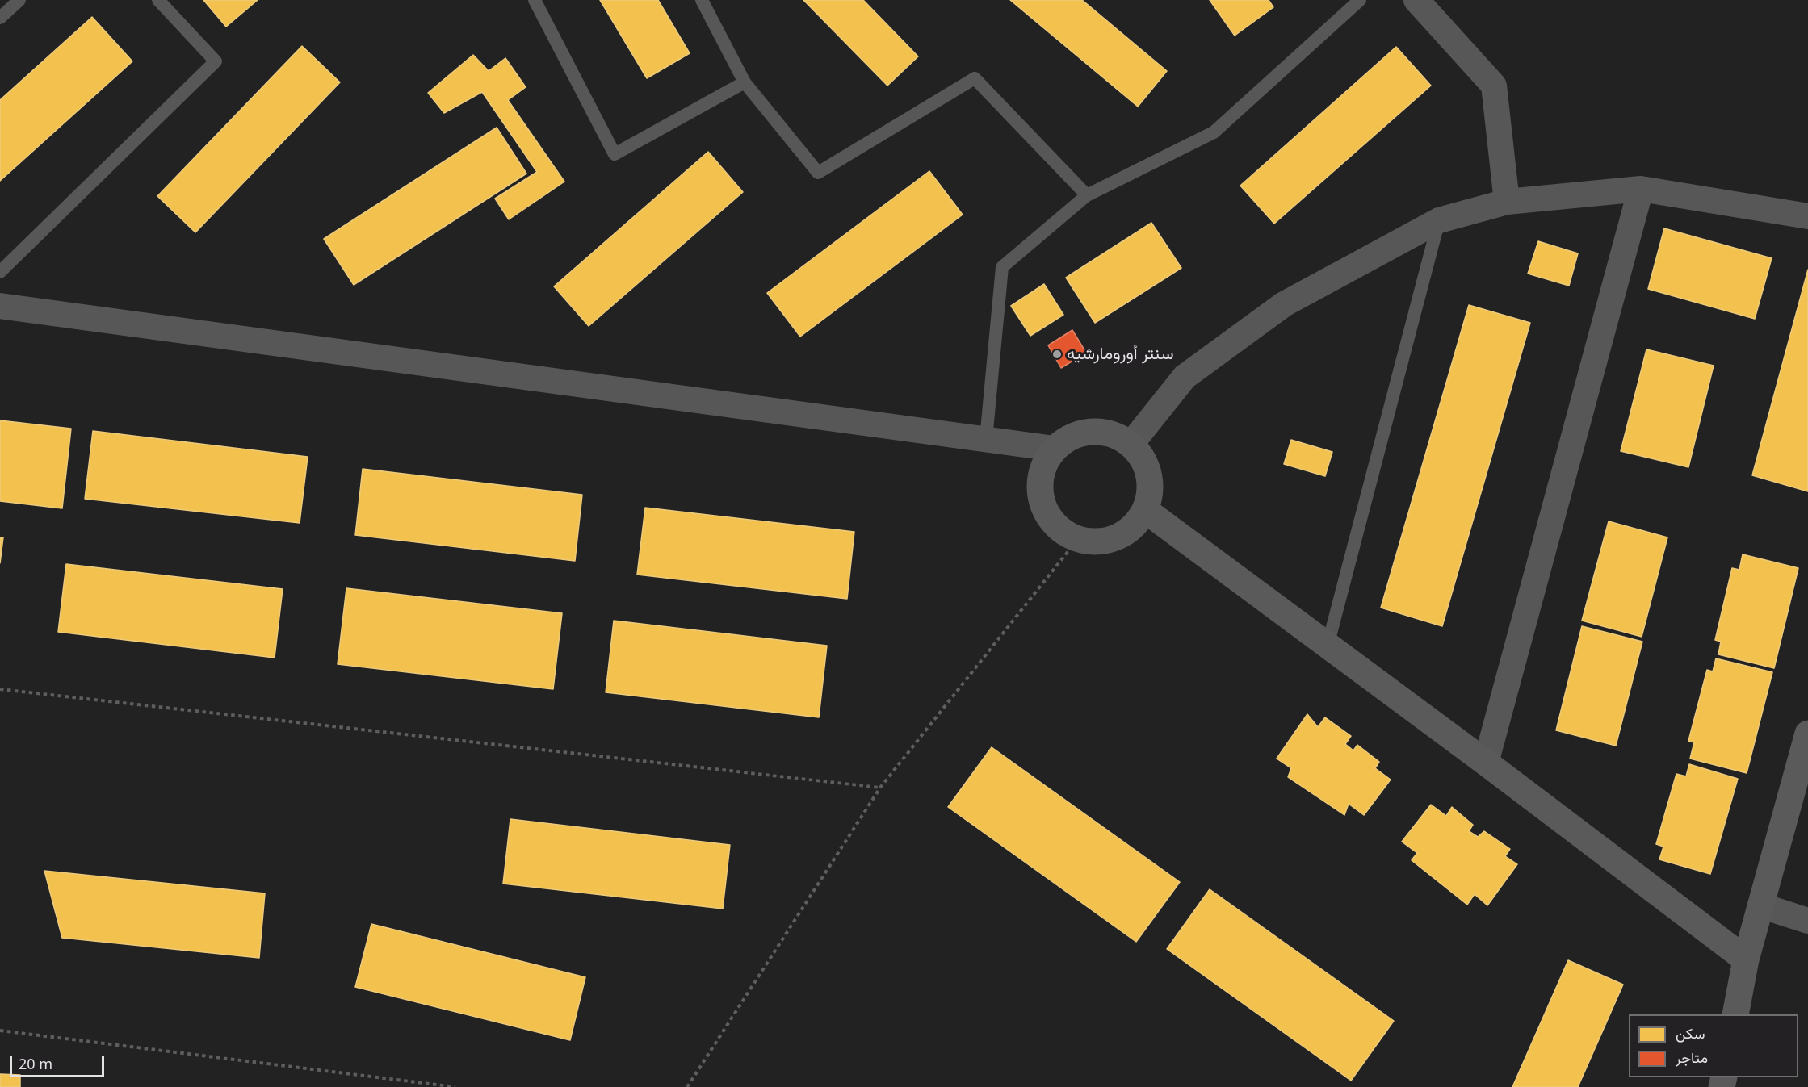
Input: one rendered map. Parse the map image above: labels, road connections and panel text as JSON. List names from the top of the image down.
{
  "places": ["سنتر أورومارشيه"],
  "legend": ["سكن", "متاجر"],
  "scale_bar": "20 m"
}
